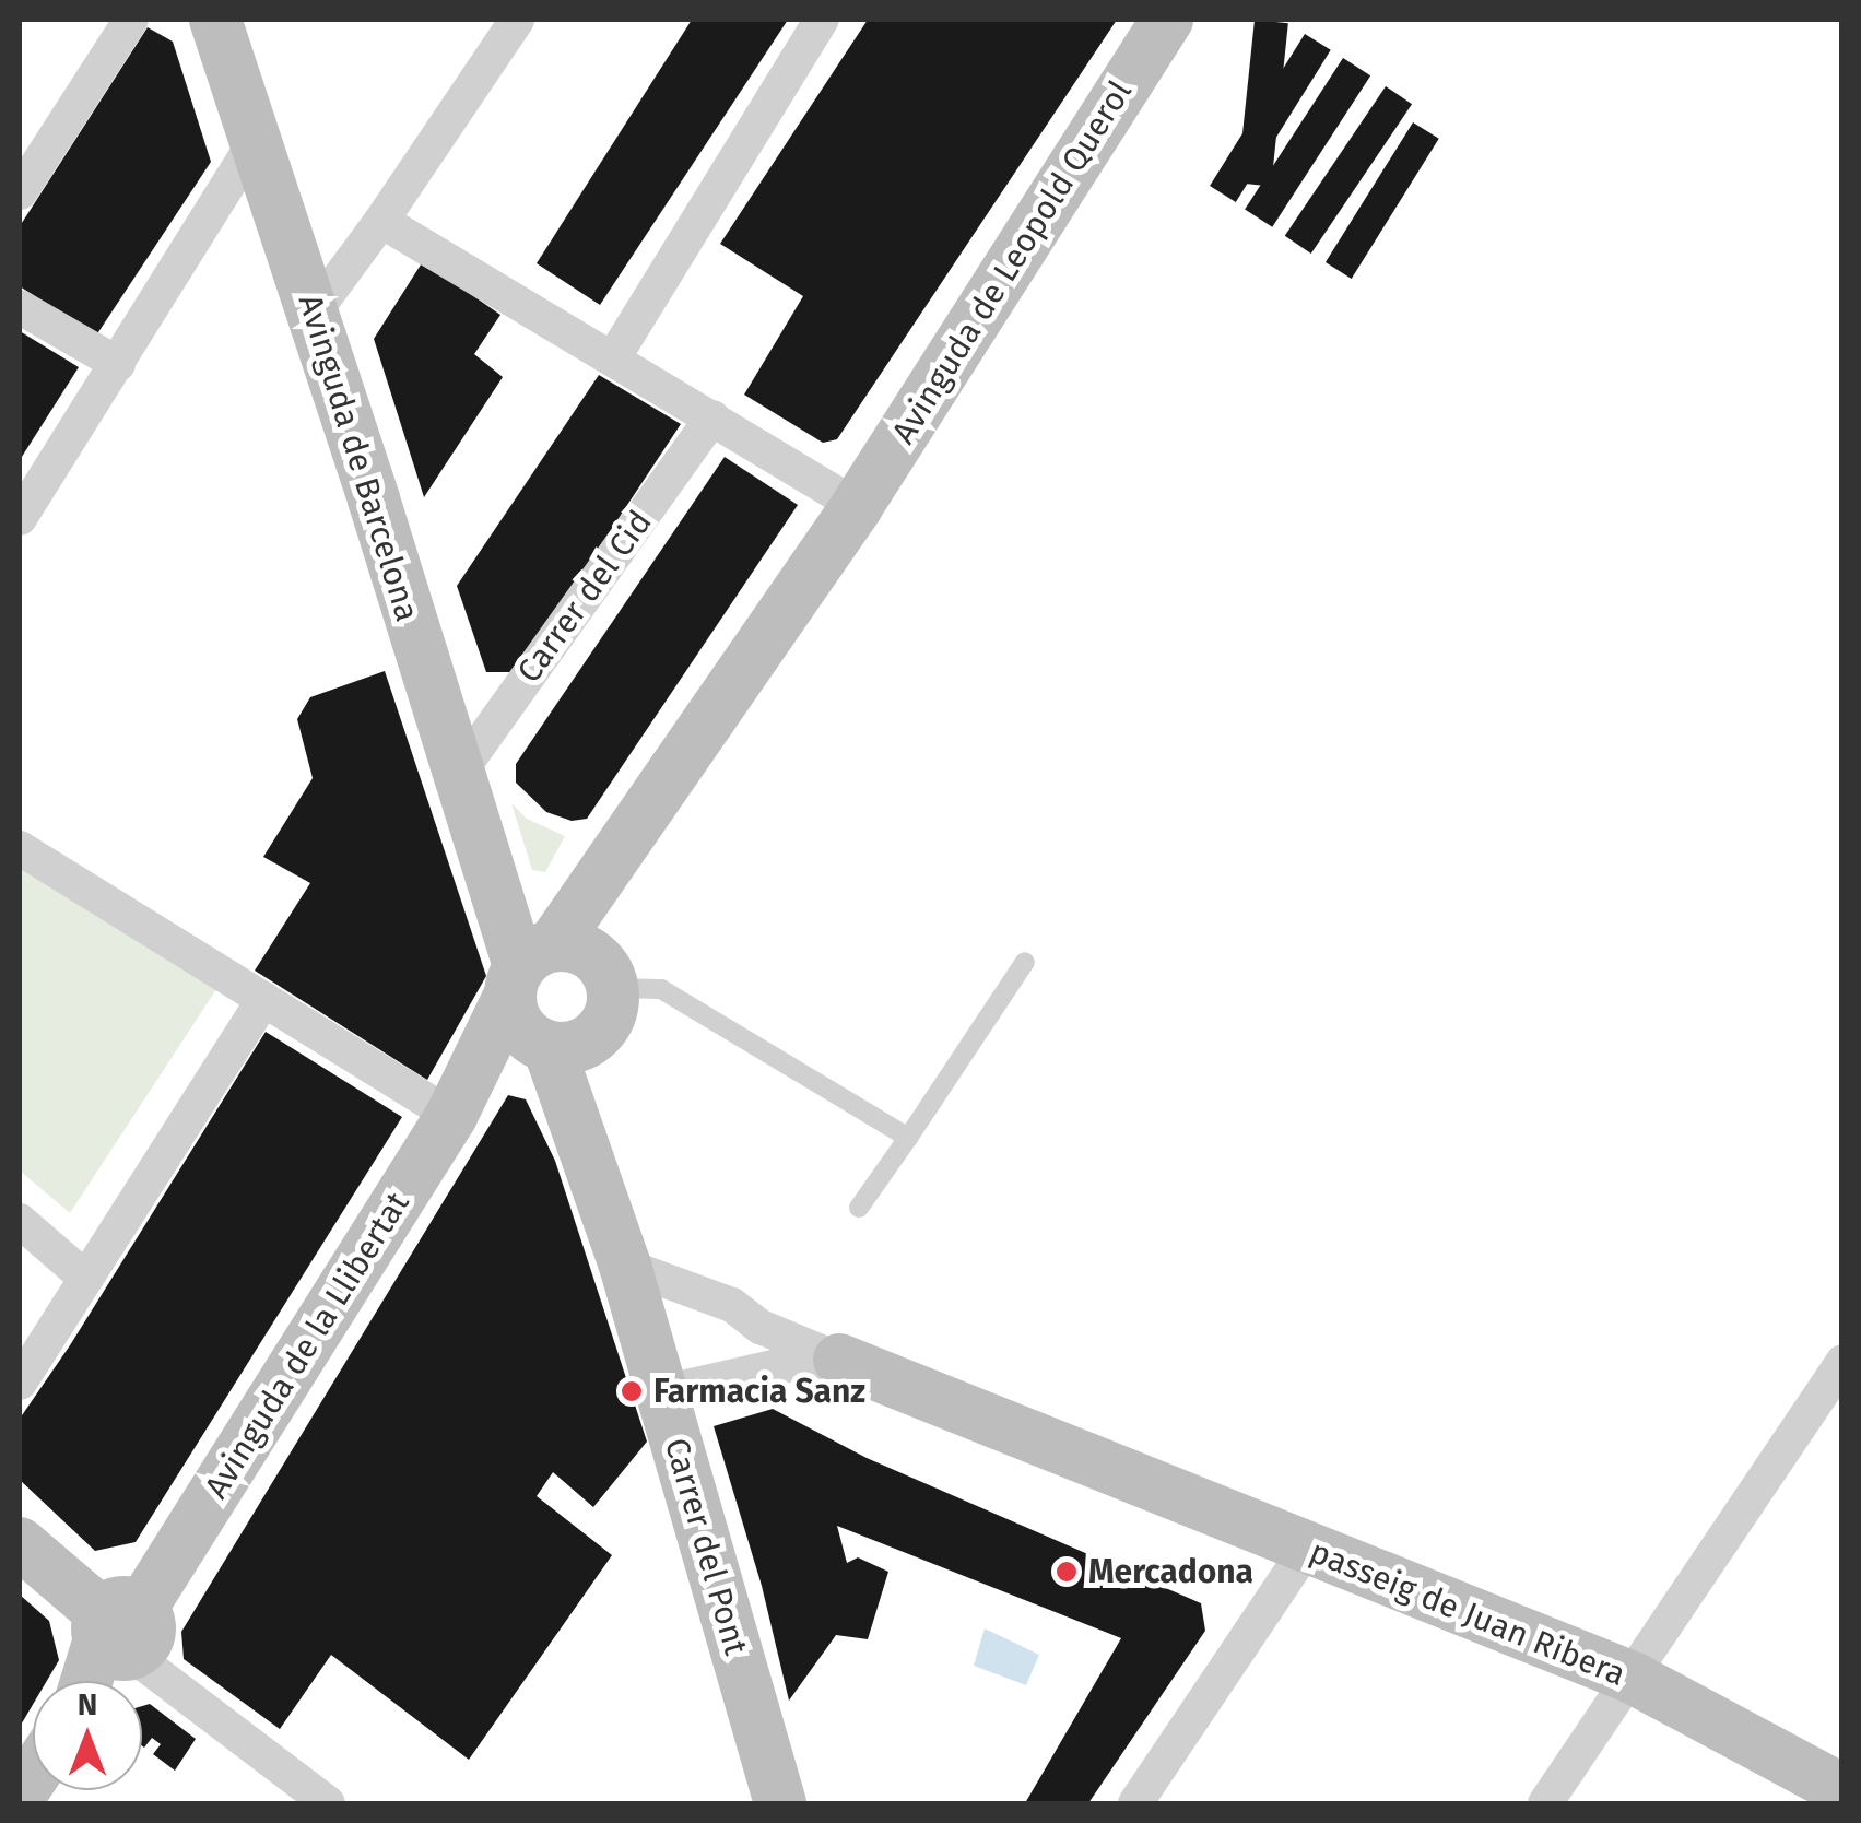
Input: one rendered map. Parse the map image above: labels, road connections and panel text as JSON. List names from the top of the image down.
{
  "streets": {
    "street": [
      "Avinguda de Leopold Querol",
      "Avinguda de Barcelona",
      "Carrer del Cid",
      "Avinguda de la Llibertat",
      "Carrer del Pont",
      "passeig de Juan Ribera"
    ]
  },
  "crossings": [
    ["Avinguda de Leopold Querol", "Avinguda de Barcelona"],
    ["Avinguda de Leopold Querol", "Avinguda de la Llibertat"],
    ["Avinguda de Barcelona", "Carrer del Cid"],
    ["Avinguda de Barcelona", "Avinguda de la Llibertat"],
    ["Avinguda de Barcelona", "Carrer del Pont"],
    ["Carrer del Pont", "passeig de Juan Ribera"]
  ],
  "places": ["Farmacia Sanz", "Mercadona"],
  "north": "top"
}
